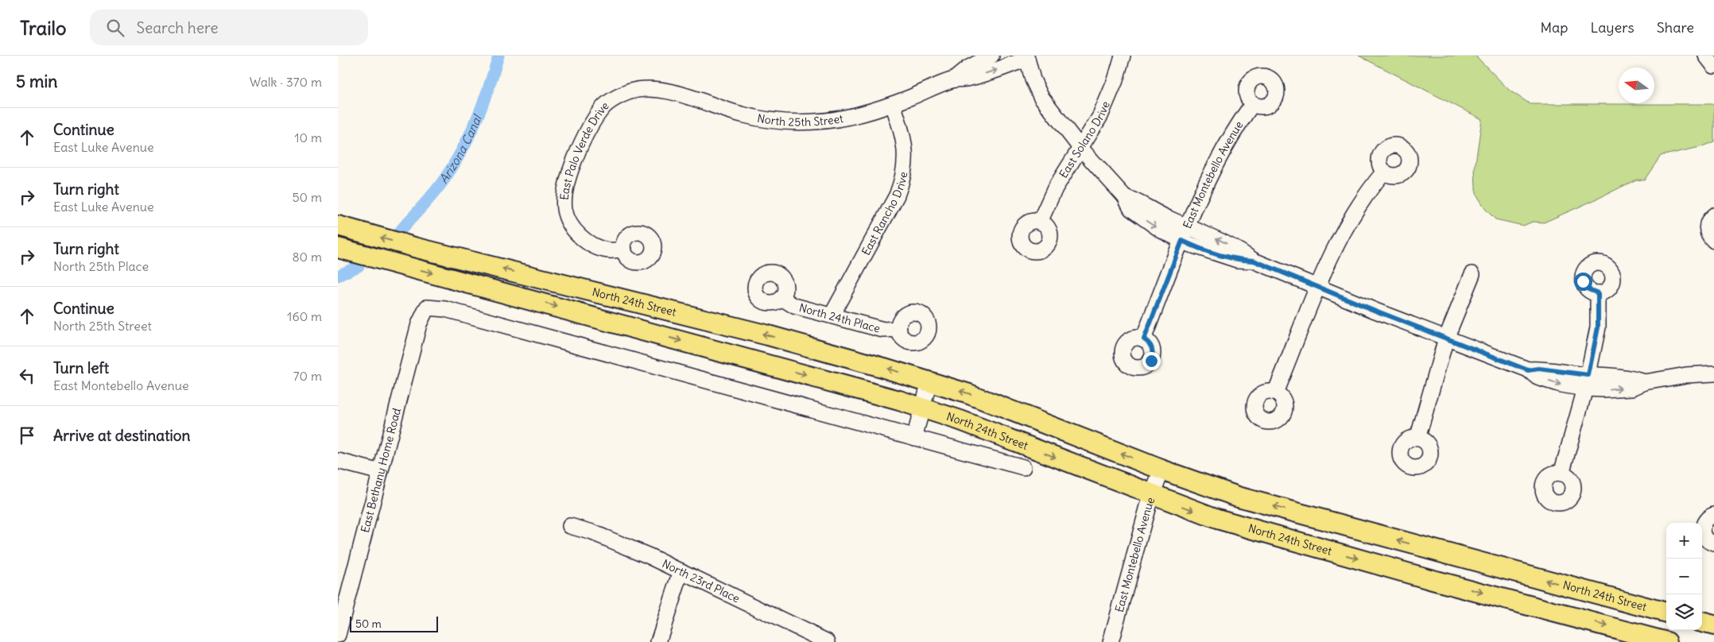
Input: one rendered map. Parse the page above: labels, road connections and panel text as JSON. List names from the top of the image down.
{
  "streets": {
    "main road": ["North 24th Street"],
    "street": [
      "North 25th Street",
      "East Solano Drive",
      "East Palo Verde Drive",
      "East Montebello Avenue",
      "East Rancho Drive",
      "North 24th Place",
      "East Bethany Home Road",
      "North 23rd Place"
    ]
  },
  "crossings": [
    ["North 25th Street", "East Solano Drive"],
    ["North 25th Street", "East Palo Verde Drive"],
    ["North 25th Street", "East Montebello Avenue"],
    ["North 25th Street", "East Rancho Drive"],
    ["East Montebello Avenue", "North 24th Street"],
    ["East Rancho Drive", "North 24th Place"],
    ["North 24th Street", "East Bethany Home Road"]
  ],
  "water": ["Arizona Canal"],
  "scale_bar": "50 m",
  "north": "left",
  "page": {
    "header": "Trailo",
    "search": "Search here",
    "nav": ["Map", "Layers", "Share"],
    "heading": ["5 min", "Walk · 370 m"],
    "list": [
      ["Continue", "East Luke Avenue", "10 m"],
      ["Turn right", "East Luke Avenue", "50 m"],
      ["Turn right", "North 25th Place", "80 m"],
      ["Continue", "North 25th Street", "160 m"],
      ["Turn left", "East Montebello Avenue", "70 m"],
      "Arrive at destination"
    ],
    "map_buttons": ["+", "−"],
    "scale": "50 m"
  }
}
